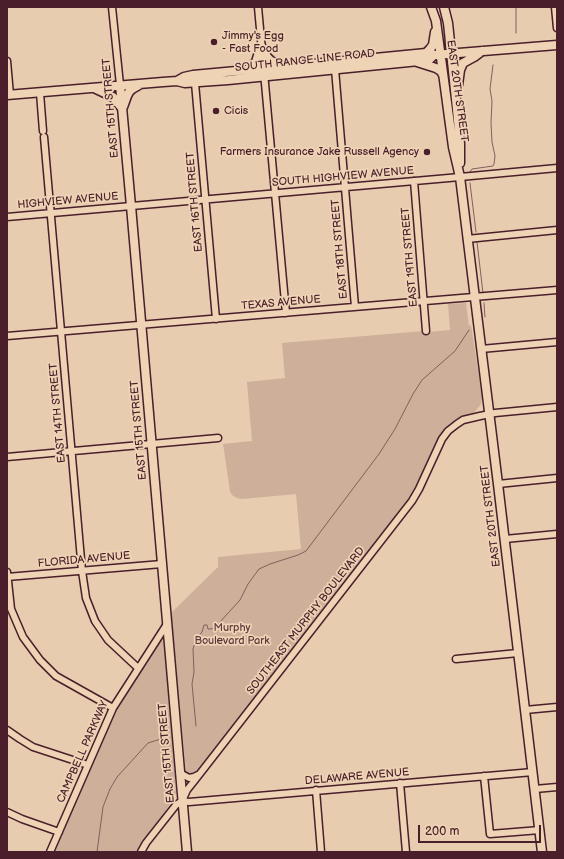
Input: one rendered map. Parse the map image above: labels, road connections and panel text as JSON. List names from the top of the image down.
{
  "streets": {
    "main road": ["SOUTH RANGE LINE ROAD", "EAST 20TH STREET", "EAST 15TH STREET"],
    "street": [
      "SOUTH HIGHVIEW AVENUE",
      "HIGHVIEW AVENUE",
      "EAST 16TH STREET",
      "EAST 18TH STREET",
      "EAST 19TH STREET",
      "TEXAS AVENUE",
      "EAST 14TH STREET",
      "FLORIDA AVENUE",
      "SOUTHEAST MURPHY BOULEVARD",
      "CAMPBELL PARKWAY",
      "DELAWARE AVENUE"
    ]
  },
  "crossings": [
    ["SOUTH RANGE LINE ROAD", "EAST 20TH STREET"],
    ["SOUTH RANGE LINE ROAD", "EAST 15TH STREET"],
    ["SOUTH RANGE LINE ROAD", "EAST 16TH STREET"],
    ["SOUTH RANGE LINE ROAD", "EAST 18TH STREET"],
    ["SOUTH RANGE LINE ROAD", "EAST 14TH STREET"],
    ["EAST 20TH STREET", "SOUTH HIGHVIEW AVENUE"],
    ["EAST 20TH STREET", "TEXAS AVENUE"],
    ["EAST 20TH STREET", "SOUTHEAST MURPHY BOULEVARD"],
    ["EAST 20TH STREET", "DELAWARE AVENUE"],
    ["EAST 15TH STREET", "SOUTH HIGHVIEW AVENUE"],
    ["EAST 15TH STREET", "HIGHVIEW AVENUE"],
    ["EAST 15TH STREET", "TEXAS AVENUE"],
    ["EAST 15TH STREET", "FLORIDA AVENUE"],
    ["EAST 15TH STREET", "SOUTHEAST MURPHY BOULEVARD"],
    ["EAST 15TH STREET", "CAMPBELL PARKWAY"],
    ["EAST 15TH STREET", "DELAWARE AVENUE"],
    ["SOUTH HIGHVIEW AVENUE", "HIGHVIEW AVENUE"],
    ["SOUTH HIGHVIEW AVENUE", "EAST 16TH STREET"],
    ["SOUTH HIGHVIEW AVENUE", "EAST 18TH STREET"],
    ["SOUTH HIGHVIEW AVENUE", "EAST 19TH STREET"],
    ["HIGHVIEW AVENUE", "EAST 14TH STREET"],
    ["EAST 16TH STREET", "TEXAS AVENUE"],
    ["EAST 18TH STREET", "TEXAS AVENUE"],
    ["EAST 19TH STREET", "TEXAS AVENUE"],
    ["TEXAS AVENUE", "EAST 14TH STREET"],
    ["EAST 14TH STREET", "FLORIDA AVENUE"],
    ["EAST 14TH STREET", "CAMPBELL PARKWAY"],
    ["SOUTHEAST MURPHY BOULEVARD", "DELAWARE AVENUE"]
  ],
  "parks": ["Murphy Boulevard Park"],
  "places": ["Jimmy's Egg - Fast Food", "Cicis", "Farmers Insurance Jake Russell Agency"],
  "scale_bar": "200 m"
}
